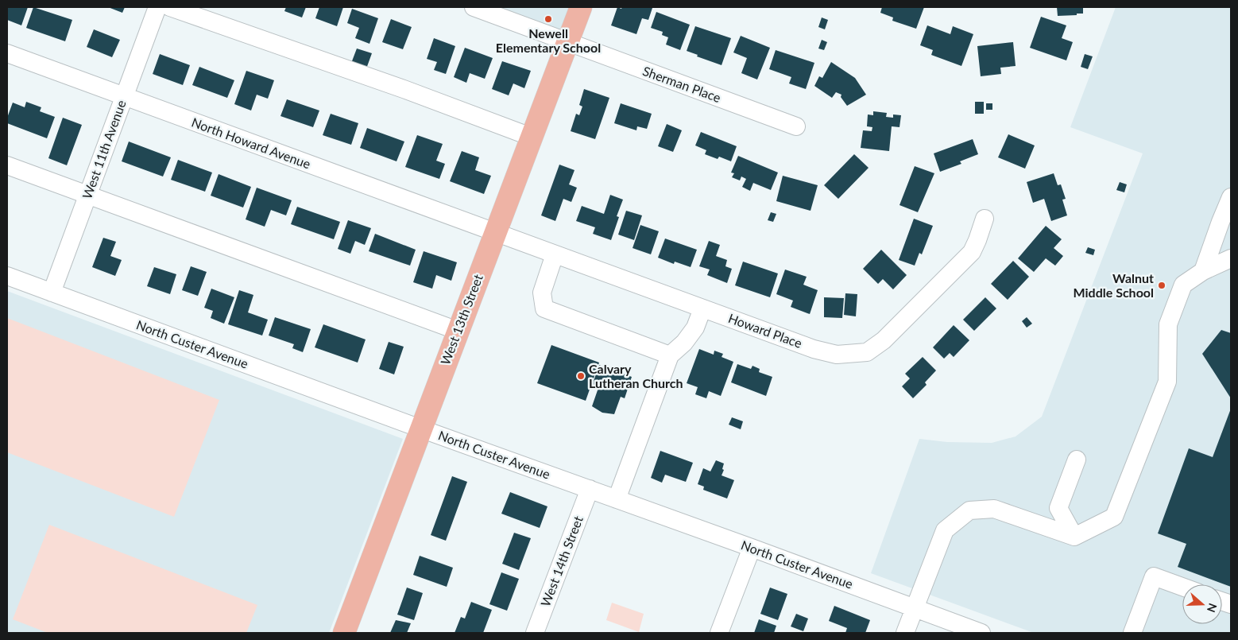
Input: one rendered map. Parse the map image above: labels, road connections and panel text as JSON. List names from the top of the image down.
{
  "streets": {
    "main road": ["West 13th Street"],
    "street": [
      "Sherman Place",
      "North Howard Avenue",
      "West 11th Avenue",
      "Howard Place",
      "North Custer Avenue",
      "West 14th Street"
    ]
  },
  "crossings": [
    ["Sherman Place", "West 13th Street"],
    ["North Howard Avenue", "West 11th Avenue"],
    ["North Howard Avenue", "West 13th Street"],
    ["North Howard Avenue", "Howard Place"],
    ["West 11th Avenue", "North Custer Avenue"],
    ["West 13th Street", "Howard Place"],
    ["West 13th Street", "North Custer Avenue"],
    ["North Custer Avenue", "West 14th Street"]
  ],
  "places": ["Newell Elementary School", "Walnut Middle School", "Calvary Lutheran Church"],
  "north": "right"
}
